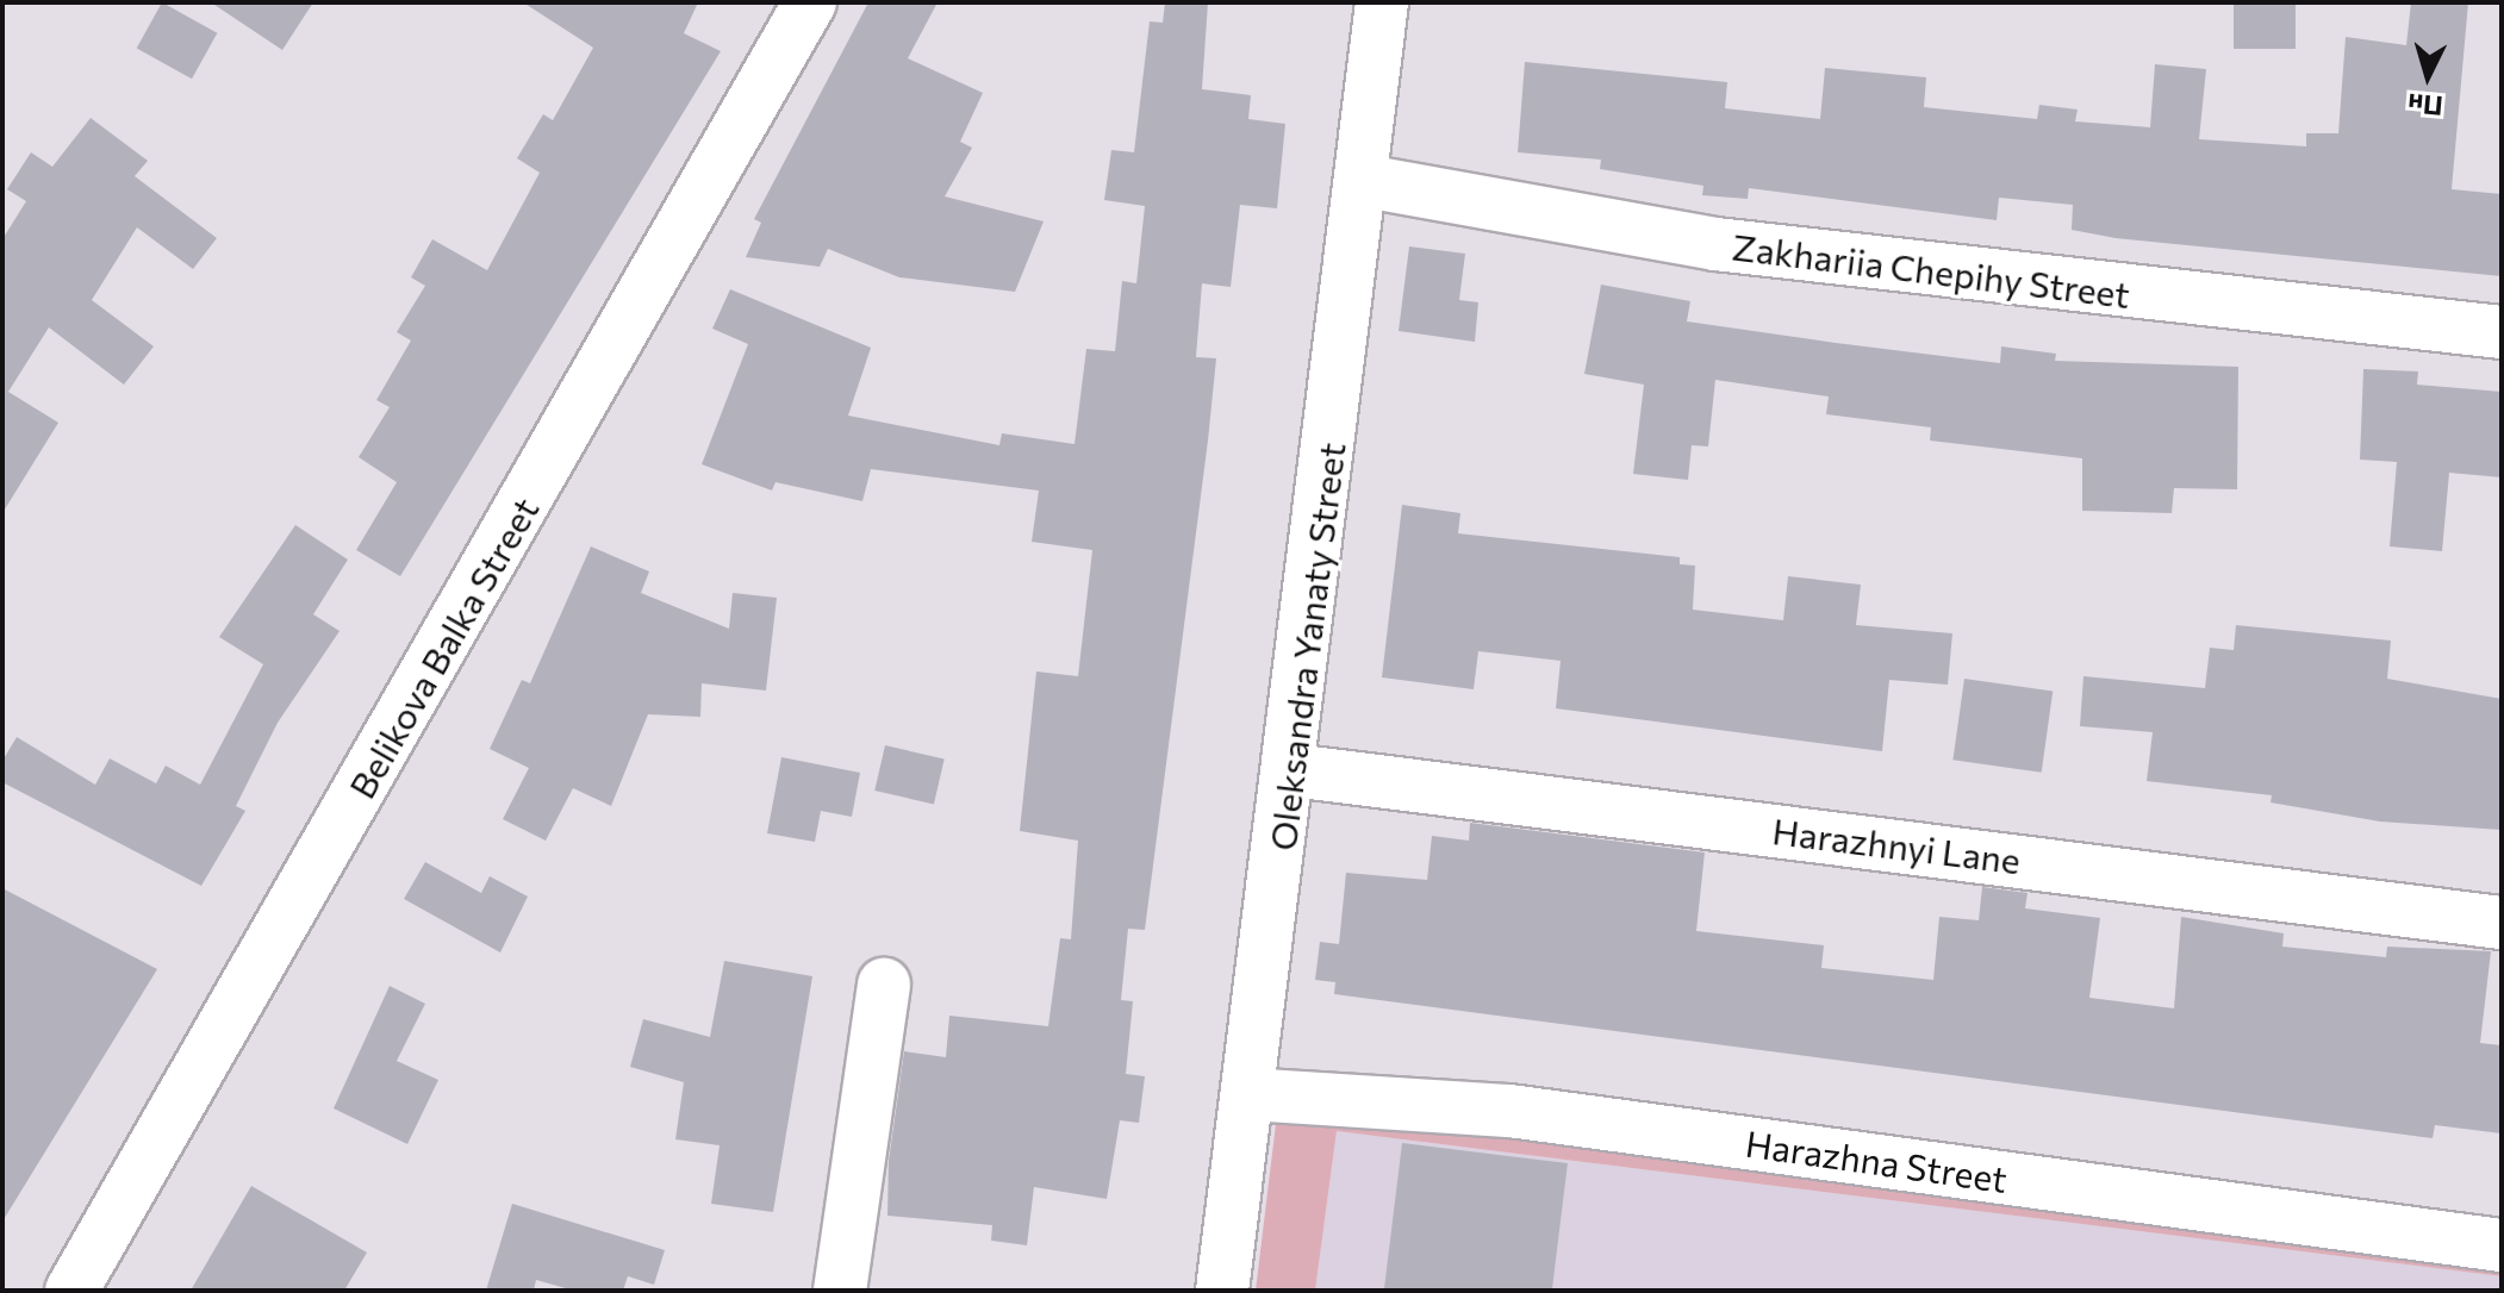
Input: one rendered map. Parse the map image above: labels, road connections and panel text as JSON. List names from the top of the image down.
{
  "streets": {
    "street": [
      "Zakhariia Chepihy Street",
      "Oleksandra Yanaty Street",
      "Belikova Balka Street",
      "Harazhnyi Lane",
      "Harazhna Street"
    ]
  },
  "crossings": [
    ["Zakhariia Chepihy Street", "Oleksandra Yanaty Street"],
    ["Oleksandra Yanaty Street", "Harazhnyi Lane"],
    ["Oleksandra Yanaty Street", "Harazhna Street"]
  ],
  "north": "bottom"
}
